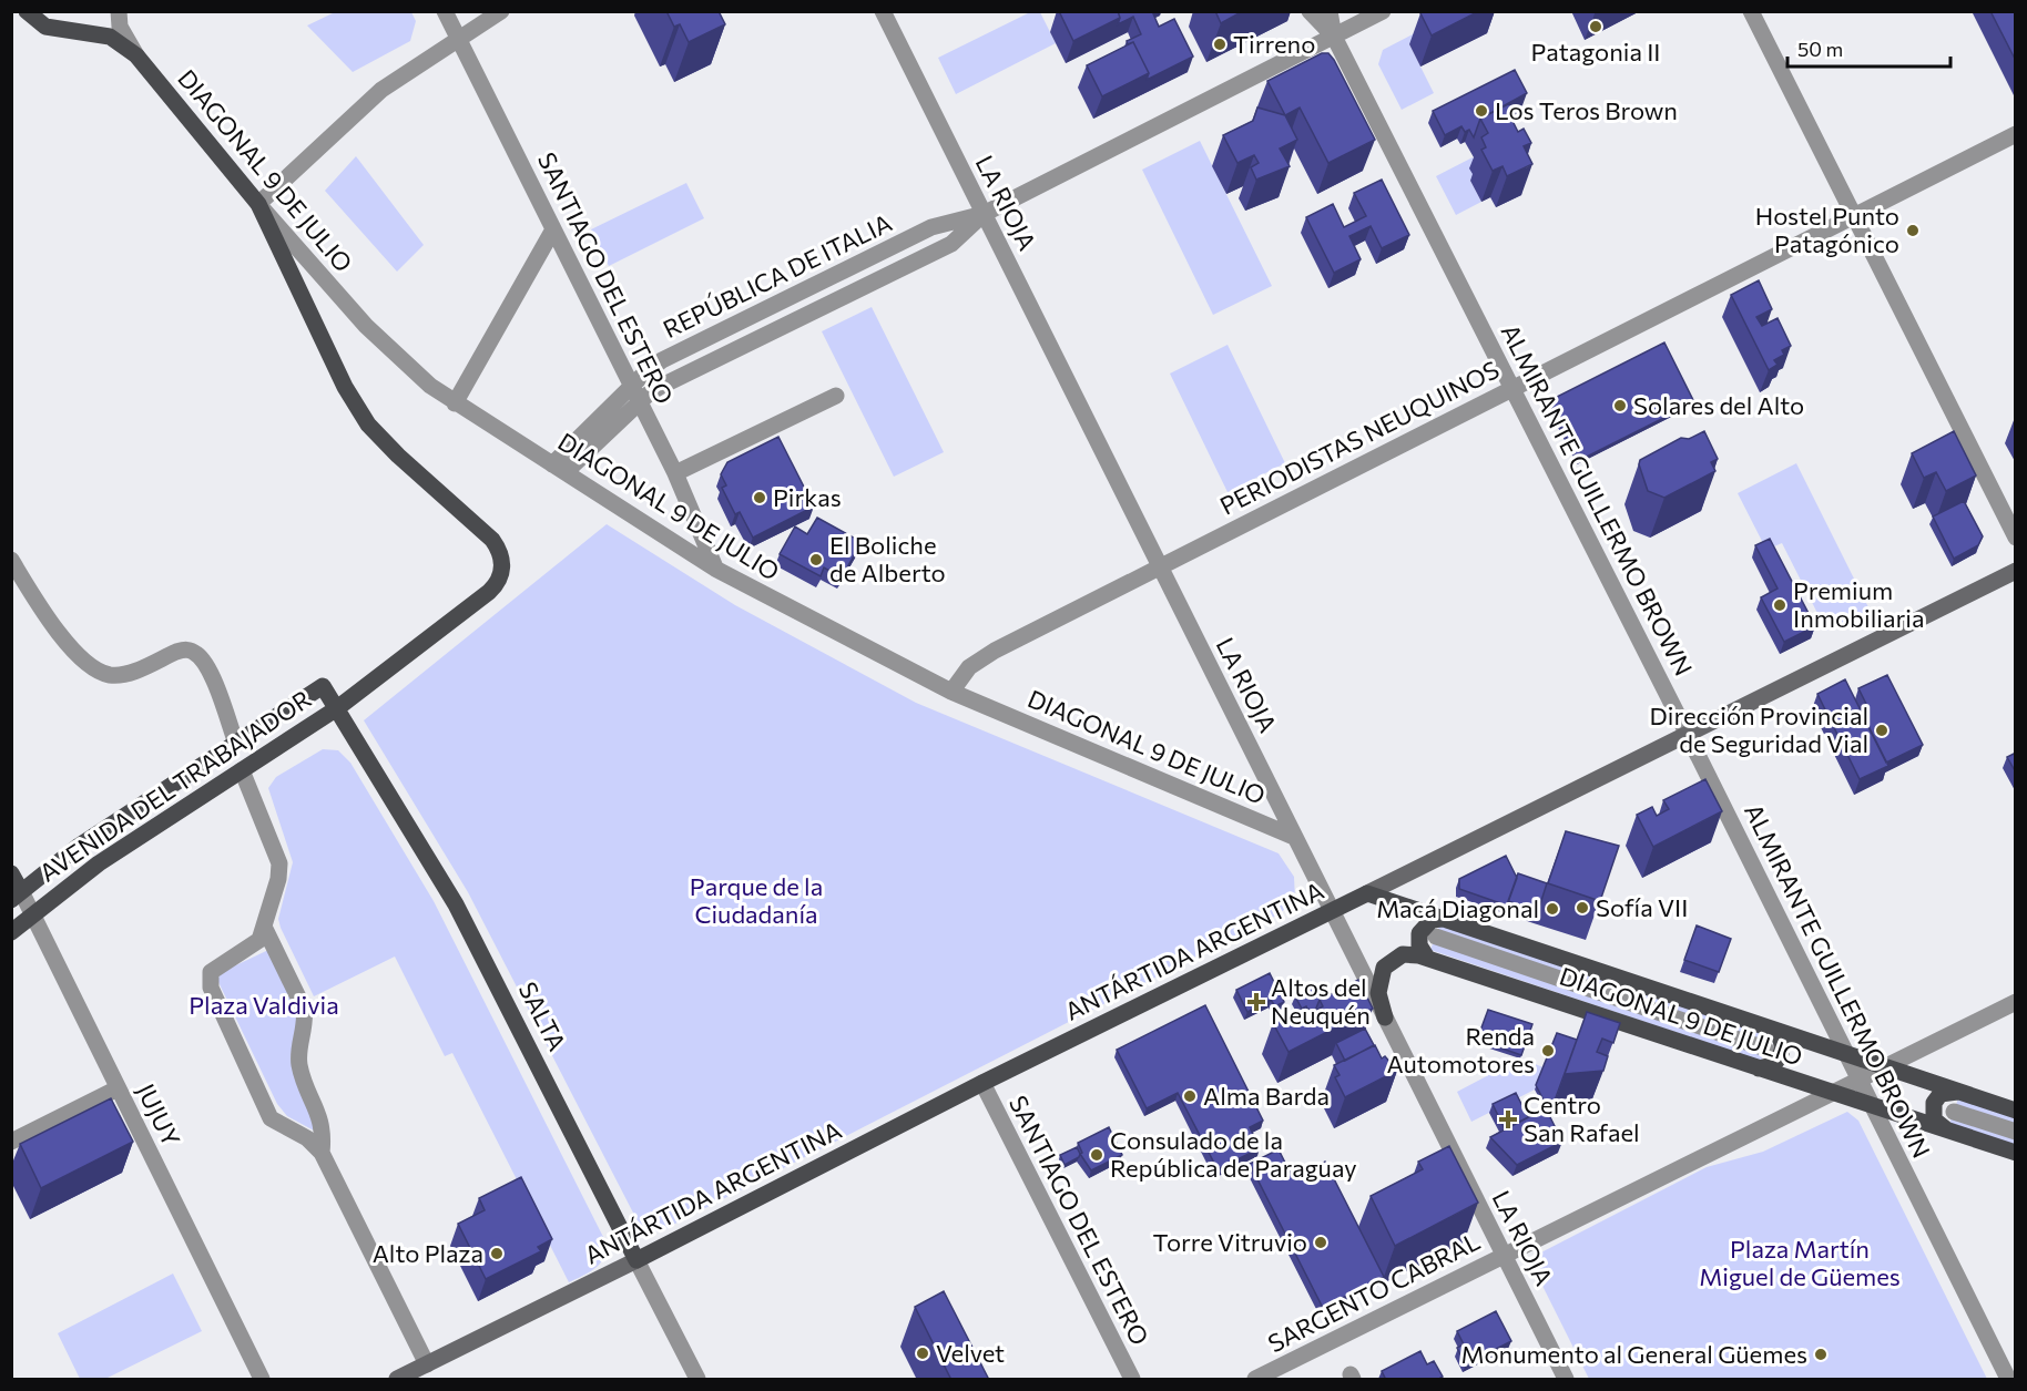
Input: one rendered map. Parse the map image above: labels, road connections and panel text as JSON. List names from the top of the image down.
{
  "streets": {
    "main road": [
      "DIAGONAL 9 DE JULIO",
      "AVENIDA DEL TRABAJADOR",
      "ANTÁRTIDA ARGENTINA",
      "SALTA",
      "JUJUY"
    ],
    "street": [
      "LA RIOJA",
      "REPÚBLICA DE ITALIA",
      "SANTIAGO DEL ESTERO",
      "PERIODISTAS NEUQUINOS",
      "ALMIRANTE GUILLERMO BROWN",
      "SARGENTO CABRAL"
    ]
  },
  "crossings": [
    ["DIAGONAL 9 DE JULIO", "LA RIOJA"],
    ["DIAGONAL 9 DE JULIO", "REPÚBLICA DE ITALIA"],
    ["DIAGONAL 9 DE JULIO", "SANTIAGO DEL ESTERO"],
    ["DIAGONAL 9 DE JULIO", "PERIODISTAS NEUQUINOS"],
    ["DIAGONAL 9 DE JULIO", "ALMIRANTE GUILLERMO BROWN"],
    ["DIAGONAL 9 DE JULIO", "AVENIDA DEL TRABAJADOR"],
    ["DIAGONAL 9 DE JULIO", "ANTÁRTIDA ARGENTINA"],
    ["DIAGONAL 9 DE JULIO", "SARGENTO CABRAL"],
    ["LA RIOJA", "REPÚBLICA DE ITALIA"],
    ["LA RIOJA", "PERIODISTAS NEUQUINOS"],
    ["LA RIOJA", "ANTÁRTIDA ARGENTINA"],
    ["LA RIOJA", "SARGENTO CABRAL"],
    ["REPÚBLICA DE ITALIA", "SANTIAGO DEL ESTERO"],
    ["REPÚBLICA DE ITALIA", "ALMIRANTE GUILLERMO BROWN"],
    ["SANTIAGO DEL ESTERO", "ANTÁRTIDA ARGENTINA"],
    ["PERIODISTAS NEUQUINOS", "ALMIRANTE GUILLERMO BROWN"],
    ["ALMIRANTE GUILLERMO BROWN", "ANTÁRTIDA ARGENTINA"],
    ["ALMIRANTE GUILLERMO BROWN", "SARGENTO CABRAL"],
    ["AVENIDA DEL TRABAJADOR", "SALTA"],
    ["AVENIDA DEL TRABAJADOR", "JUJUY"],
    ["ANTÁRTIDA ARGENTINA", "SALTA"]
  ],
  "parks": ["Parque de la Ciudadanía", "Plaza Valdivia", "Plaza Martín Miguel de Güemes"],
  "places": {
    "other": [
      "Patagonia II",
      "Tirreno",
      "Los Teros Brown",
      "Hostel Punto Patagónico",
      "Solares del Alto",
      "Pirkas",
      "El Boliche de Alberto",
      "Premium Inmobiliaria",
      "Dirección Provincial de Seguridad Vial",
      "Sofía VII",
      "Macá Diagonal",
      "Renda Automotores",
      "Alma Barda",
      "Consulado de la República de Paraguay",
      "Torre Vitruvio",
      "Alto Plaza",
      "Velvet",
      "Monumento al General Güemes"
    ],
    "health": ["Altos del Neuquén", "Centro San Rafael"]
  },
  "scale_bar": "50 m"
}
